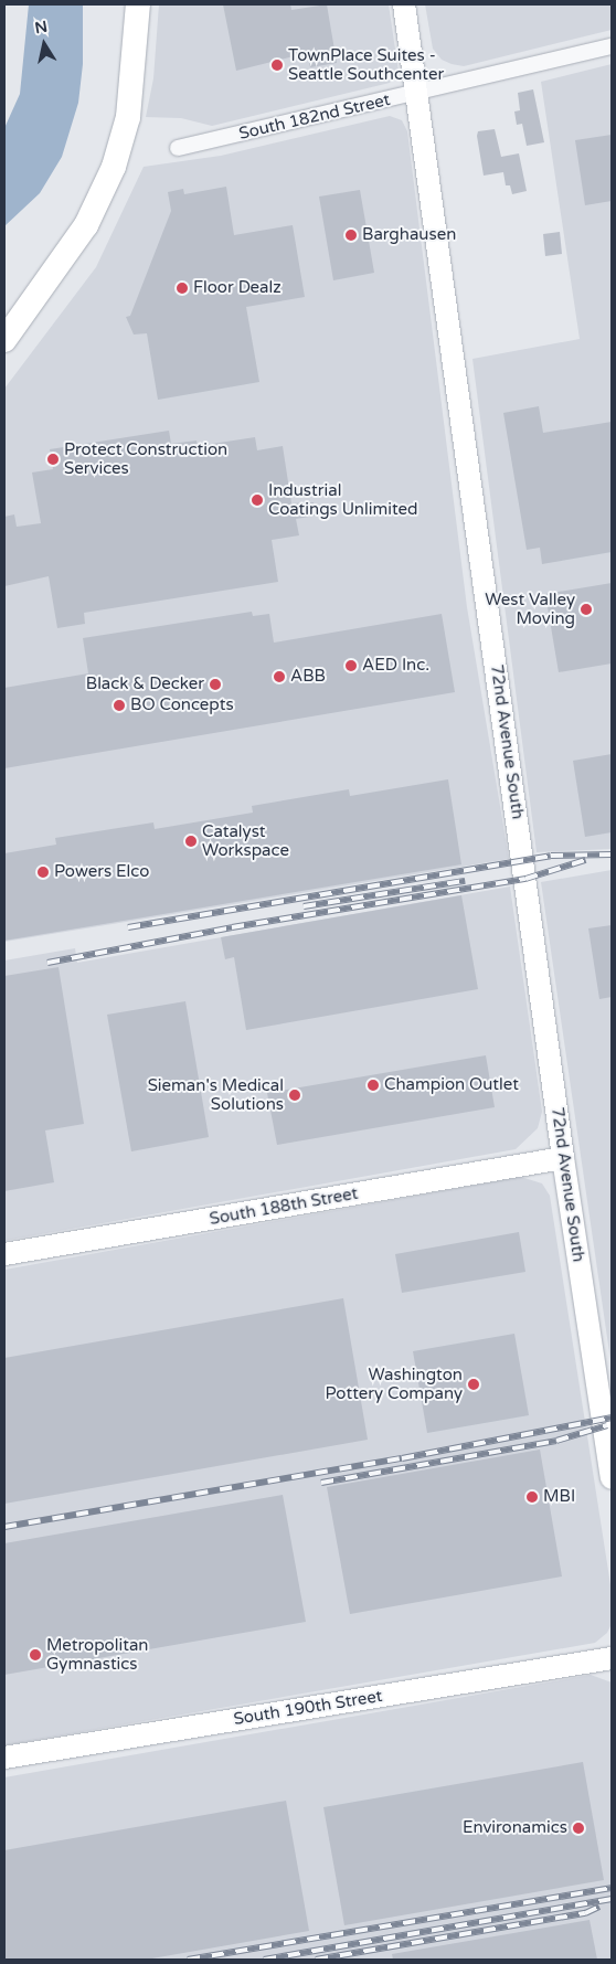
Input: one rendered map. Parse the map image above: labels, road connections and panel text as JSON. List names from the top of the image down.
{
  "streets": {
    "street": [
      "South 182nd Street",
      "72nd Avenue South",
      "South 188th Street",
      "South 190th Street"
    ]
  },
  "crossings": [
    ["South 182nd Street", "72nd Avenue South"],
    ["72nd Avenue South", "South 188th Street"]
  ],
  "places": [
    "TownPlace Suites - Seattle Southcenter",
    "Barghausen",
    "Floor Dealz",
    "Protect Construction Services",
    "Industrial Coatings Unlimited",
    "West Valley Moving",
    "AED Inc.",
    "ABB",
    "Black & Decker",
    "BO Concepts",
    "Catalyst Workspace",
    "Powers Elco",
    "Champion Outlet",
    "Sieman's Medical Solutions",
    "Washington Pottery Company",
    "MBI",
    "Metropolitan Gymnastics",
    "Environamics"
  ],
  "north": "top"
}
